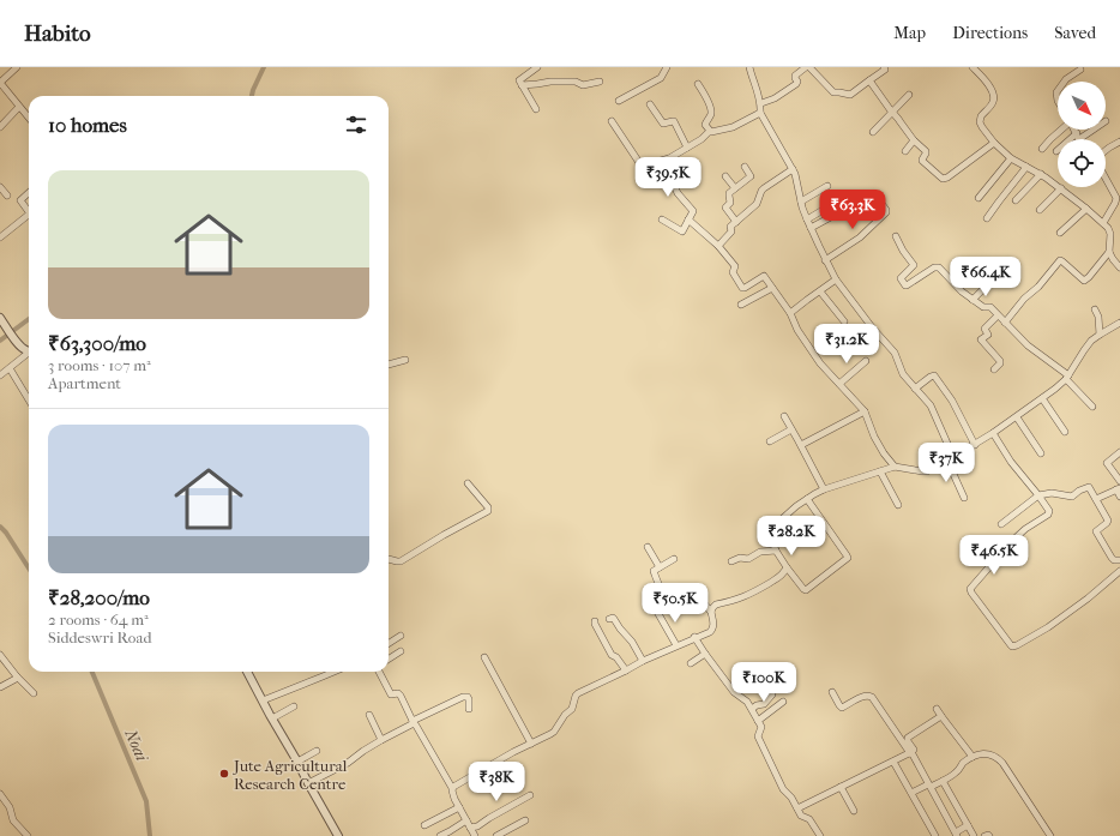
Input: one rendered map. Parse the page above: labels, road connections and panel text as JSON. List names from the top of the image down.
{
  "water": ["Noai"],
  "places": ["Jute Agricultural Research Centre"],
  "north": "bottom right",
  "page": {
    "header": "Habito",
    "nav": ["Map", "Directions", "Saved"],
    "heading": "10 homes",
    "list": [
      {
        "name": "₹63,300/mo",
        "note": "3 rooms · 107 m² · Apartment"
      },
      {
        "name": "₹28,200/mo",
        "note": "2 rooms · 64 m² · Siddeswri Road"
      }
    ],
    "price": [
      "₹39.5K",
      "₹63.3K",
      "₹66.4K",
      "₹31.2K",
      "₹37K",
      "₹28.2K",
      "₹46.5K",
      "₹50.5K",
      "₹100K",
      "₹38K"
    ]
  }
}
